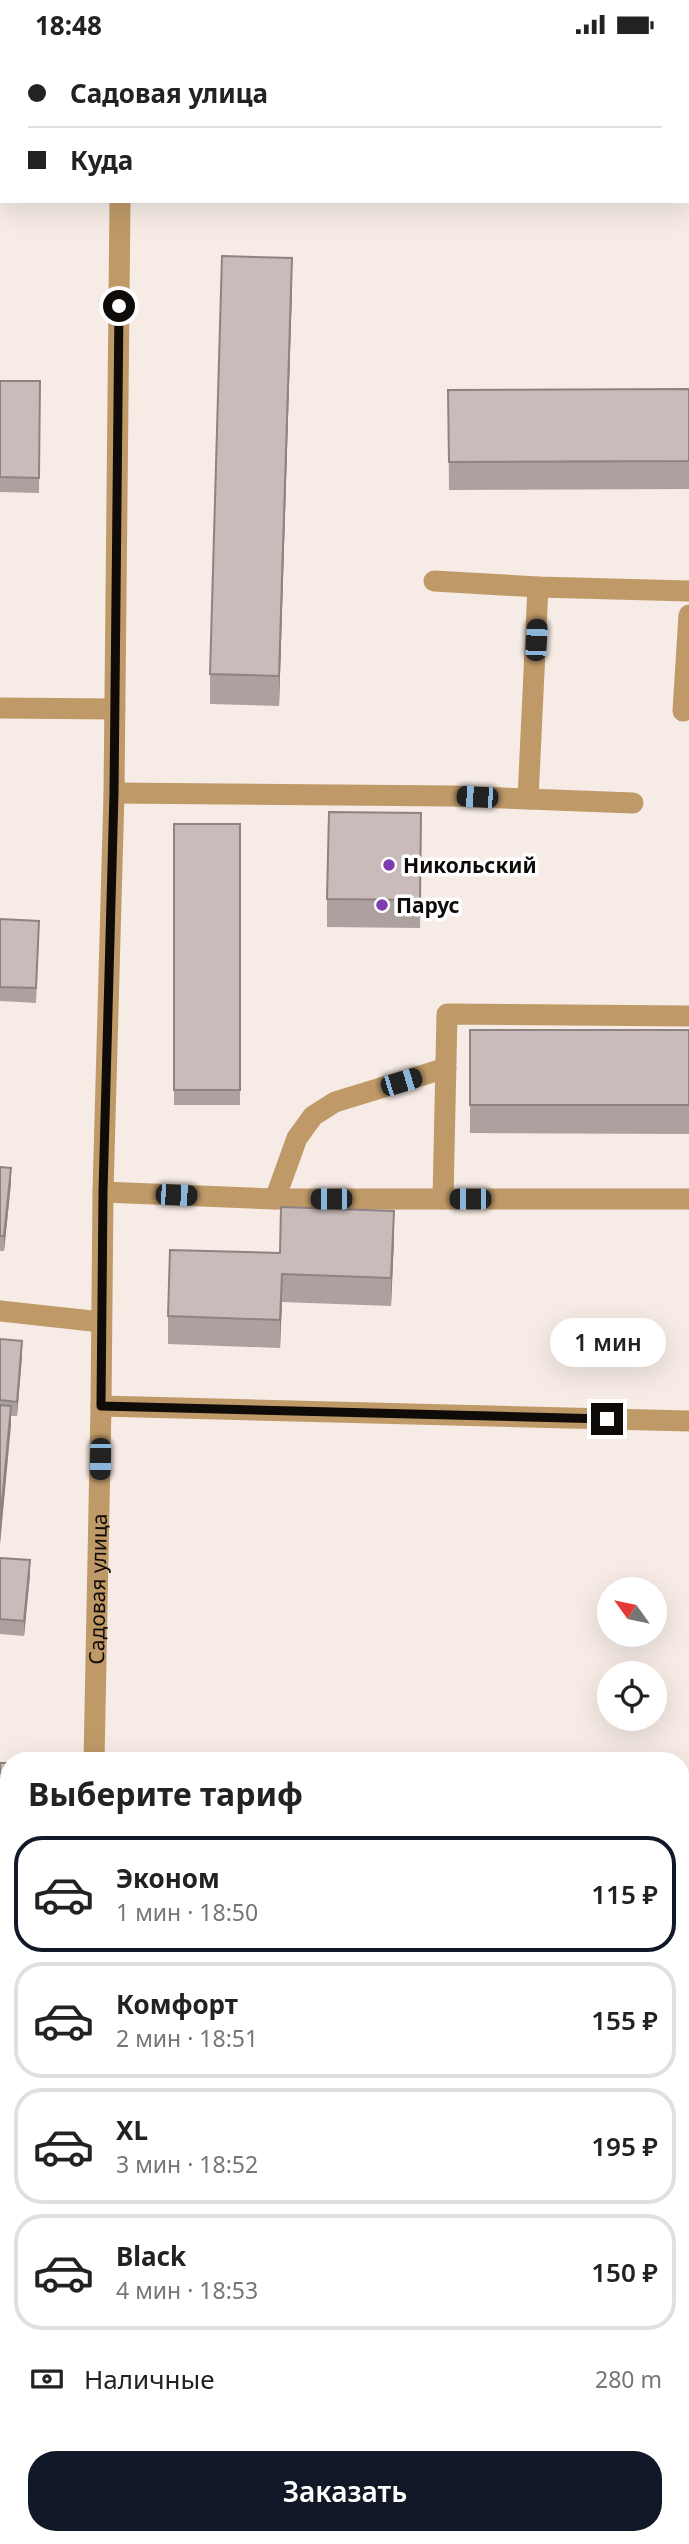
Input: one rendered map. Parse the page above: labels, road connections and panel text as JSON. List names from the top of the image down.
{
  "streets": {
    "street": ["Садовая улица"]
  },
  "places": ["Никольский", "Парус"],
  "north": "top left",
  "page": {
    "status": "18:48",
    "banner": ["Садовая улица", "Куда"],
    "bubble": "1 мин",
    "heading": "Выберите тариф",
    "list": [
      {
        "name": "Эконом",
        "note": "1 мин · 18:50",
        "value": "115 ₽"
      },
      {
        "name": "Комфорт",
        "note": "2 мин · 18:51",
        "value": "155 ₽"
      },
      {
        "name": "XL",
        "note": "3 мин · 18:52",
        "value": "195 ₽"
      },
      {
        "name": "Black",
        "note": "4 мин · 18:53",
        "value": "150 ₽"
      }
    ],
    "pay": ["Наличные", "280 m"],
    "buttons": "Заказать"
  }
}
